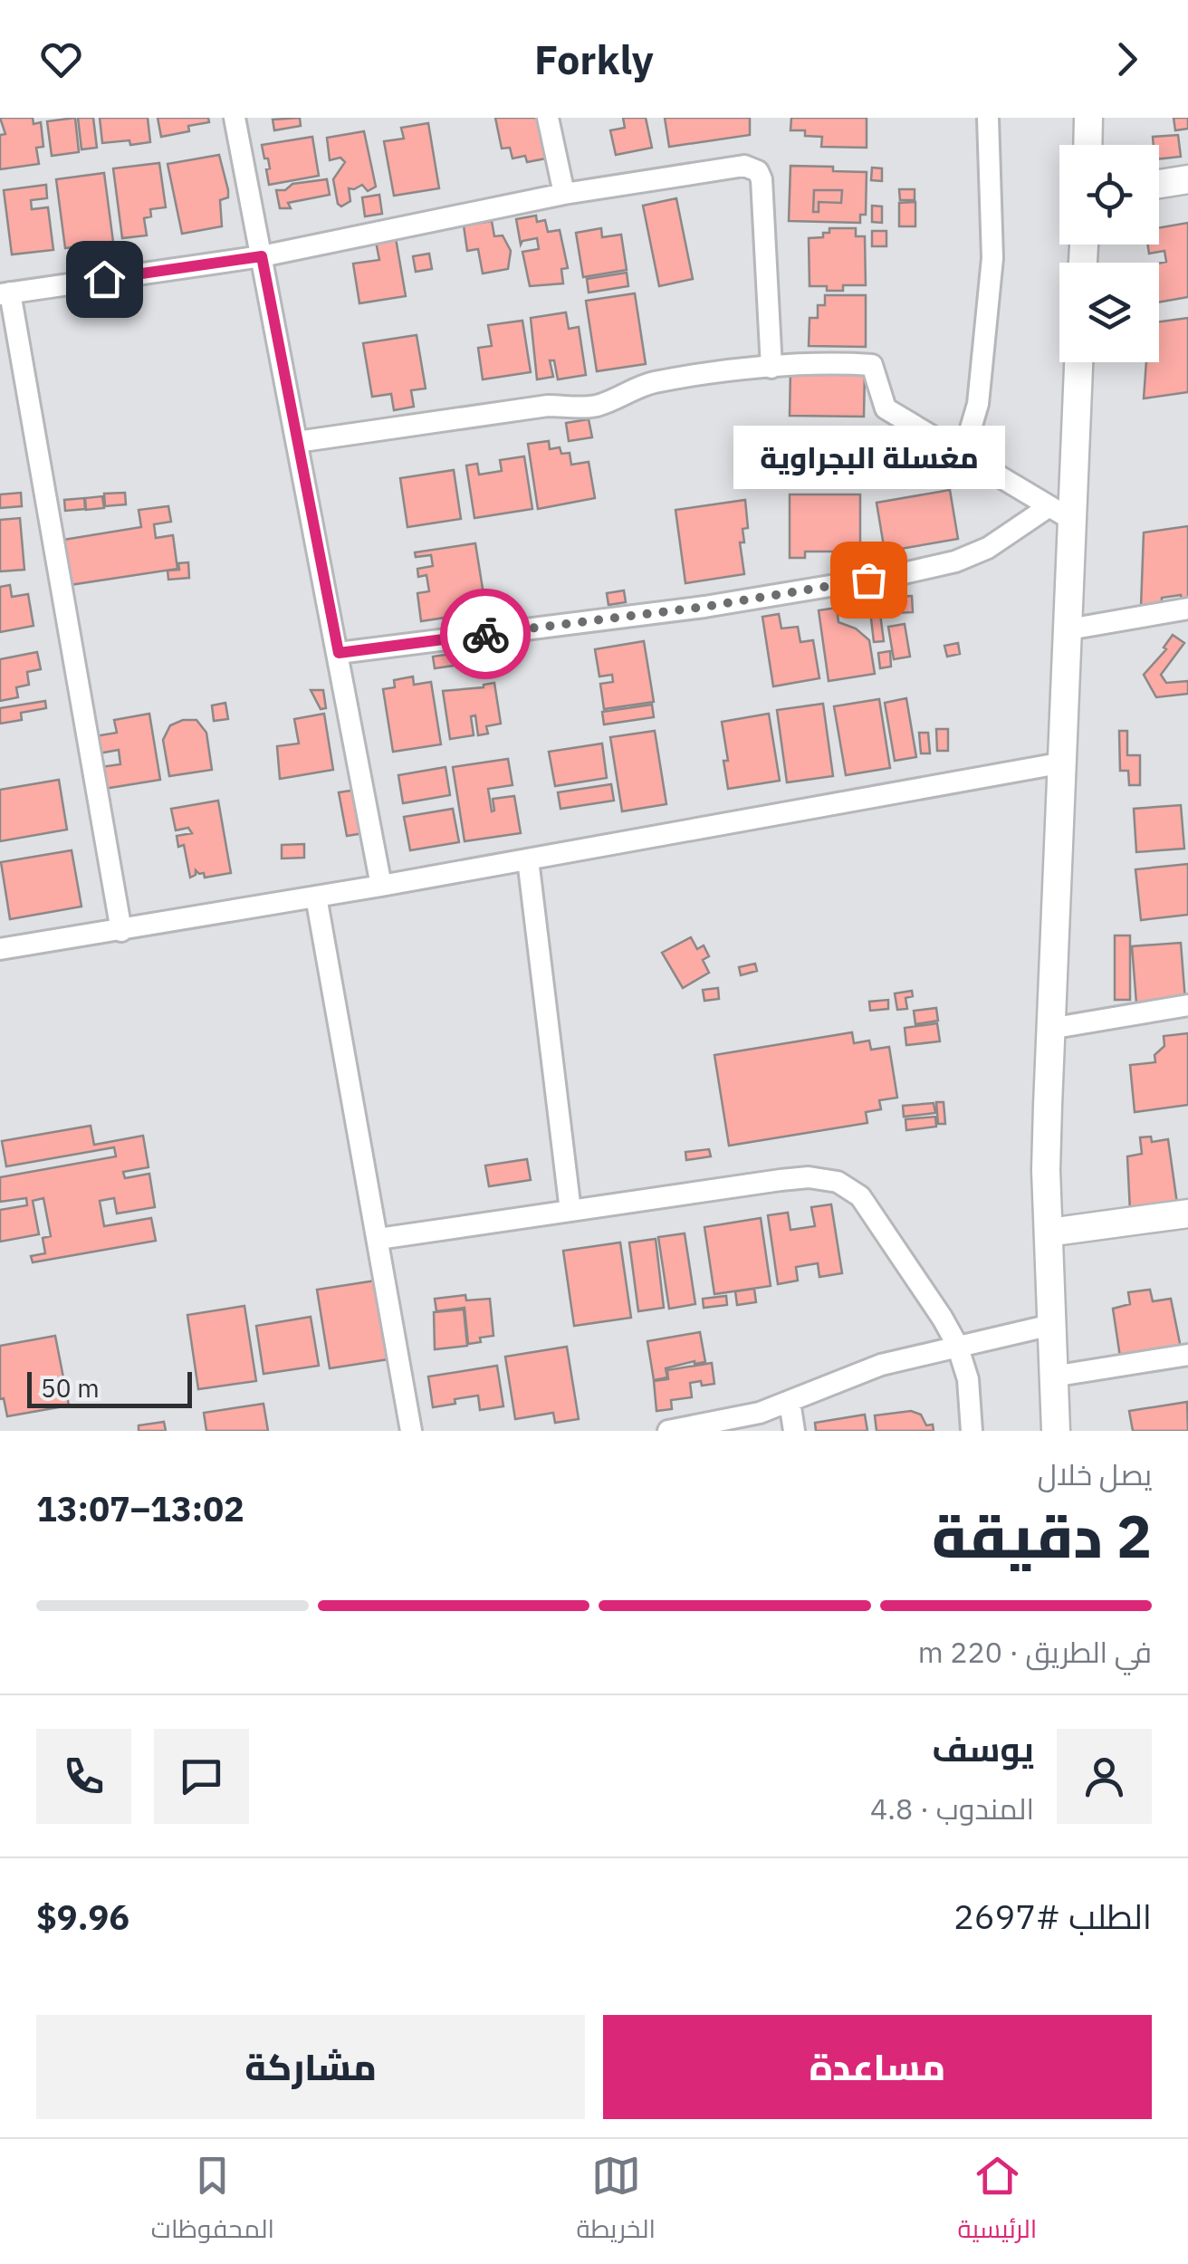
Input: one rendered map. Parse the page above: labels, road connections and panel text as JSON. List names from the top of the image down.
{
  "places": ["مغسلة البجراوية"],
  "scale_bar": "50 m",
  "page": {
    "header": "Forkly",
    "bubble": "مغسلة البجراوية",
    "scale": "50 m",
    "heading": ["2 دقيقة", "يصل خلال", "13:02–13:07"],
    "panel": [
      "يوسف",
      "المندوب · 4.8",
      "الطلب #2697",
      "$9.96"
    ],
    "bar": "في الطريق · 220 m",
    "buttons": ["مساعدة", "مشاركة"],
    "tabs": ["الرئيسية", "الخريطة", "المحفوظات"]
  }
}
